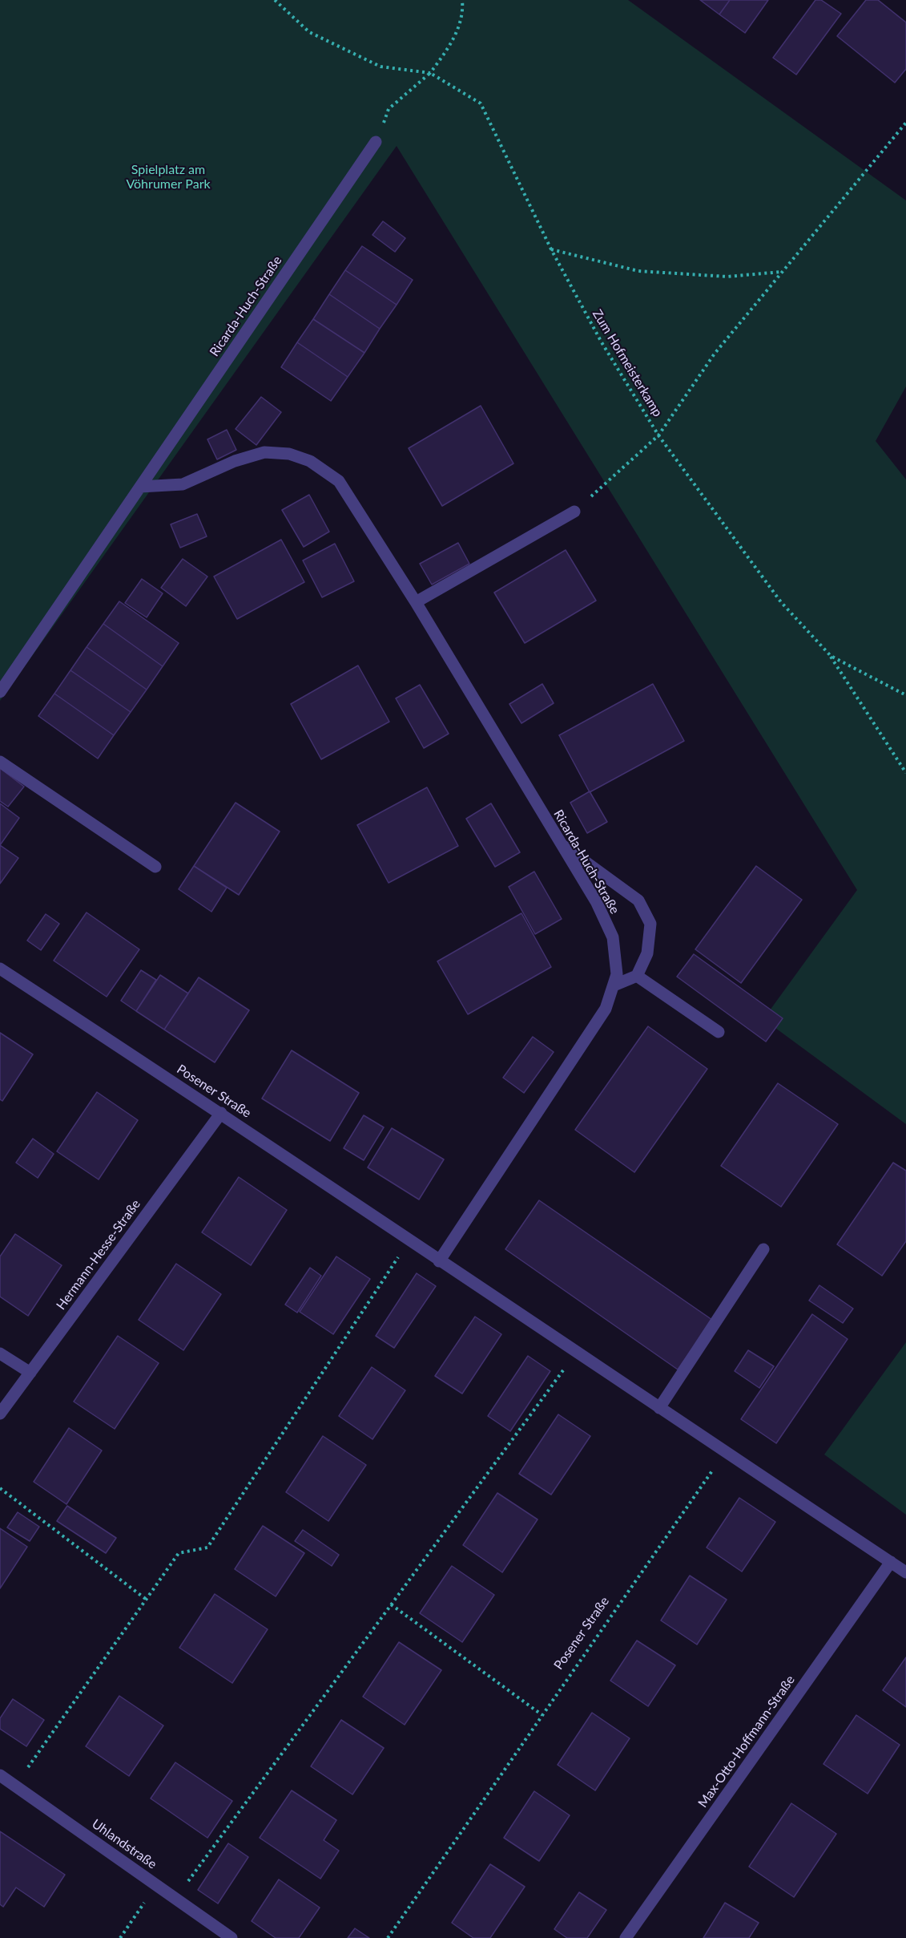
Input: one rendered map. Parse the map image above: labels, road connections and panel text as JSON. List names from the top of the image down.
{
  "streets": {
    "street": [
      "Ricarda-Huch-Straße",
      "Posener Straße",
      "Hermann-Hesse-Straße",
      "Max-Otto-Hoffmann-Straße",
      "Uhlandstraße"
    ],
    "path": ["Zum Hofmeisterkamp"]
  },
  "crossings": [
    ["Ricarda-Huch-Straße", "Posener Straße"],
    ["Posener Straße", "Hermann-Hesse-Straße"],
    ["Posener Straße", "Max-Otto-Hoffmann-Straße"]
  ],
  "parks": ["Spielplatz am Vöhrumer Park"]
}
